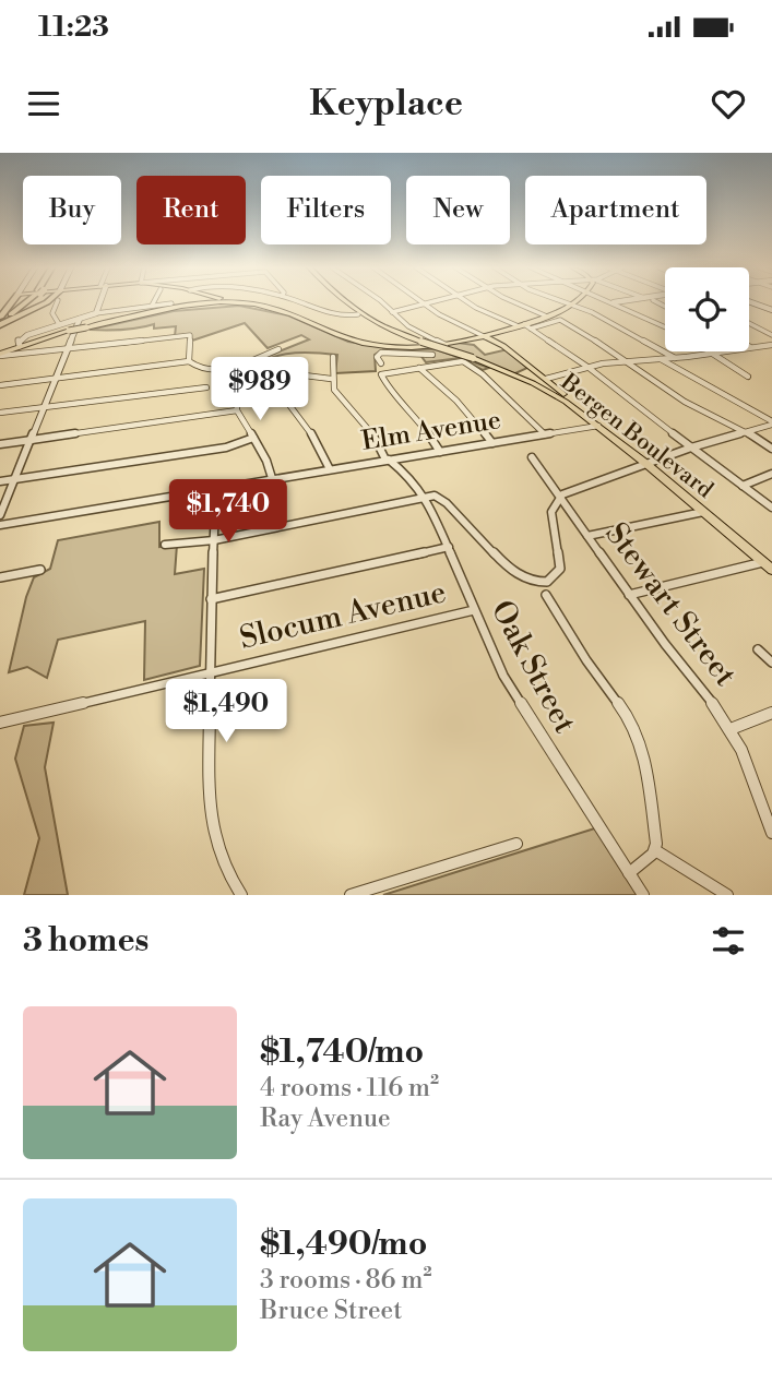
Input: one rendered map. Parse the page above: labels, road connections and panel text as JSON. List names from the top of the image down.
{
  "streets": {
    "main road": ["Bergen Boulevard"],
    "street": [
      "Elm Avenue",
      "Stewart Street",
      "Slocum Avenue",
      "Oak Street"
    ]
  },
  "crossings": [
    ["Elm Avenue", "Bergen Boulevard"],
    ["Elm Avenue", "Oak Street"],
    ["Slocum Avenue", "Oak Street"]
  ],
  "page": {
    "status": "11:23",
    "header": "Keyplace",
    "chip": [
      "Buy",
      "Rent",
      "Filters",
      "New",
      "Apartment"
    ],
    "price": ["$989", "$1,740", "$1,490"],
    "heading": "3 homes",
    "list": [
      {
        "name": "$1,740/mo",
        "note": "4 rooms · 116 m² · Ray Avenue"
      },
      {
        "name": "$1,490/mo",
        "note": "3 rooms · 86 m² · Bruce Street"
      }
    ]
  }
}
